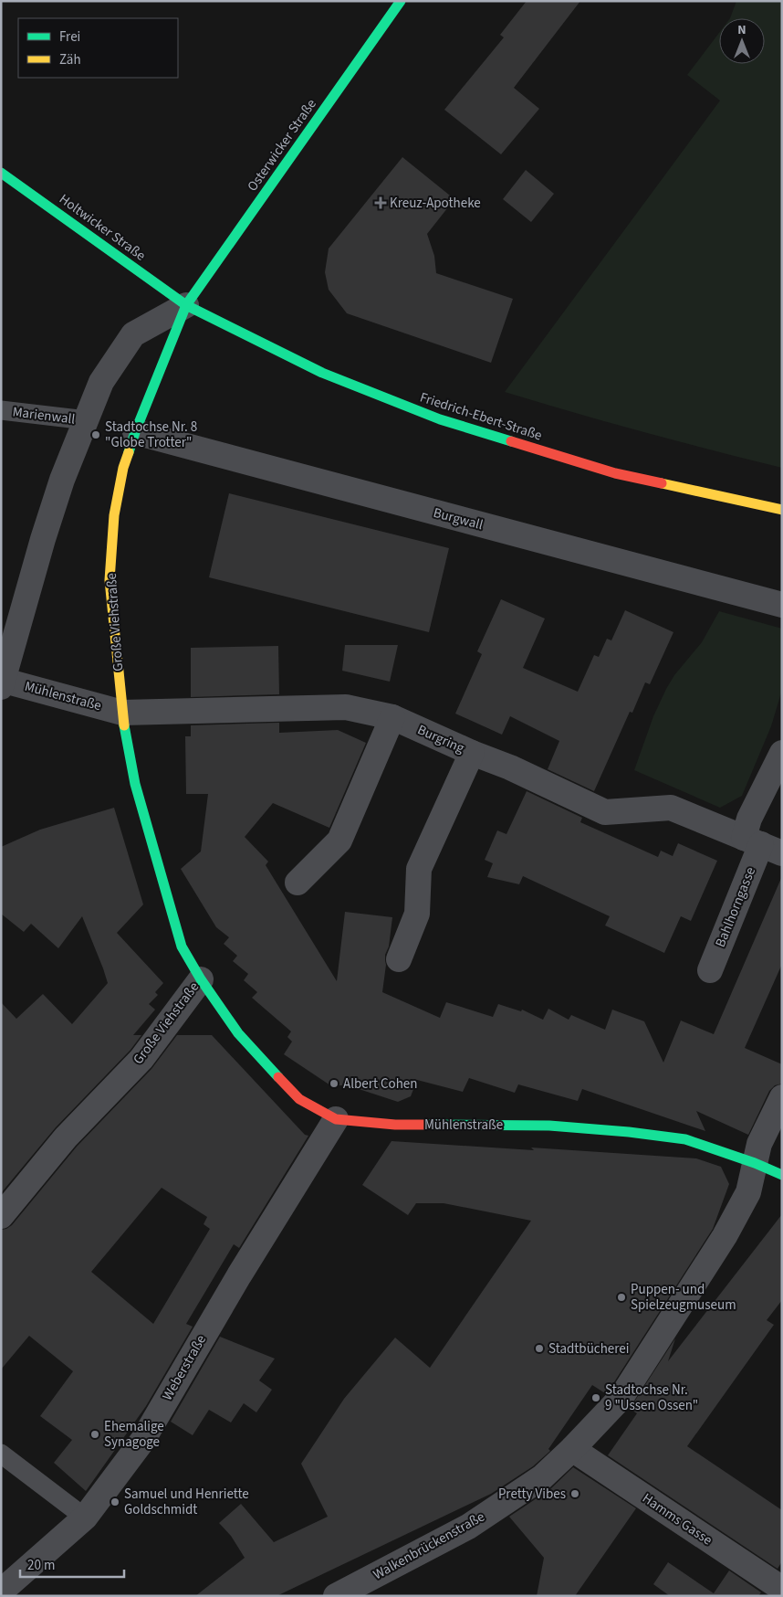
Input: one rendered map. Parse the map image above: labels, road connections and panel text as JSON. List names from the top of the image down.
{
  "streets": {
    "street": [
      "Osterwicker Straße",
      "Holtwicker Straße",
      "Friedrich-Ebert-Straße",
      "Burgwall",
      "Große Viehstraße",
      "Mühlenstraße",
      "Burgring",
      "Bahlhorngasse",
      "Weberstraße",
      "Hamms Gasse",
      "Walkenbrückenstraße"
    ],
    "lane": ["Marienwall"]
  },
  "crossings": [
    ["Osterwicker Straße", "Holtwicker Straße"],
    ["Osterwicker Straße", "Friedrich-Ebert-Straße"],
    ["Osterwicker Straße", "Große Viehstraße"],
    ["Holtwicker Straße", "Friedrich-Ebert-Straße"],
    ["Holtwicker Straße", "Große Viehstraße"],
    ["Friedrich-Ebert-Straße", "Große Viehstraße"],
    ["Burgwall", "Große Viehstraße"],
    ["Große Viehstraße", "Mühlenstraße"],
    ["Große Viehstraße", "Burgring"],
    ["Mühlenstraße", "Burgring"],
    ["Mühlenstraße", "Weberstraße"],
    ["Mühlenstraße", "Walkenbrückenstraße"],
    ["Burgring", "Bahlhorngasse"],
    ["Hamms Gasse", "Walkenbrückenstraße"]
  ],
  "places": {
    "health": ["Kreuz-Apotheke"],
    "other": [
      "Stadtochse Nr. 8 \"Globe Trotter\"",
      "Albert Cohen",
      "Puppen- und Spielzeugmuseum",
      "Stadtbücherei",
      "Stadtochse Nr. 9 \"Ussen Ossen\"",
      "Ehemalige Synagoge",
      "Pretty Vibes",
      "Samuel und Henriette Goldschmidt"
    ]
  },
  "legend": ["Frei", "Zäh"],
  "scale_bar": "20 m",
  "north": "top"
}
